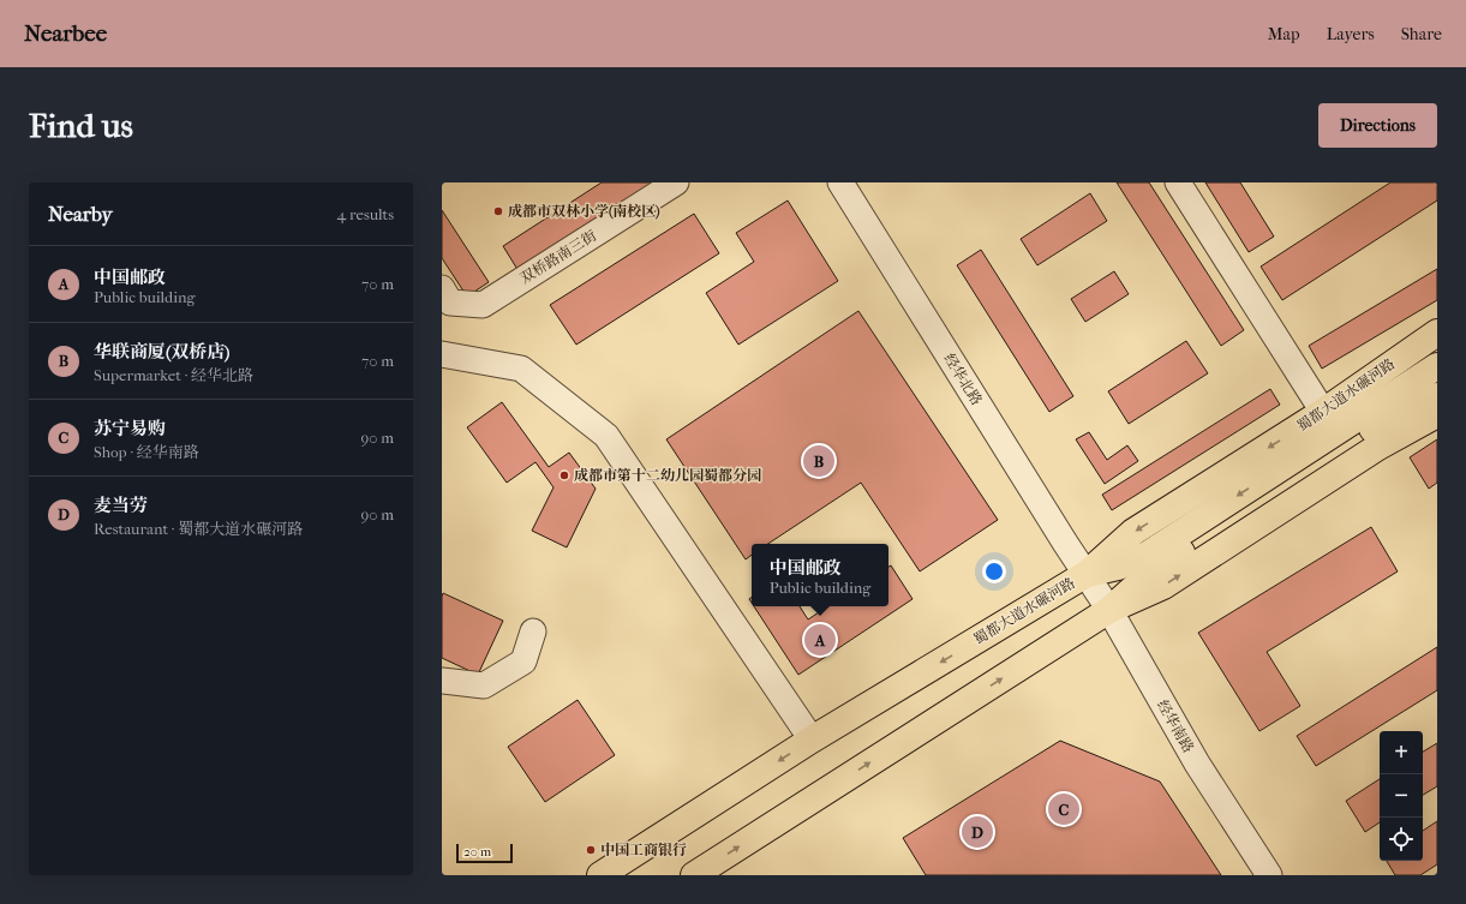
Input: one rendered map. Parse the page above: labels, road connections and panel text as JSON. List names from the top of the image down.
{
  "streets": {
    "main road": ["蜀都大道水碾河路"],
    "street": ["双桥路南三街", "经华北路", "经华南路"]
  },
  "crossings": [
    ["经华北路", "蜀都大道水碾河路"],
    ["经华北路", "经华南路"],
    ["蜀都大道水碾河路", "经华南路"]
  ],
  "places": ["成都市双林小学(南校区)", "成都市第十二幼儿园蜀都分园", "中国工商银行"],
  "scale_bar": "20 m",
  "page": {
    "header": "Nearbee",
    "nav": ["Map", "Layers", "Share"],
    "buttons": "Directions",
    "title": "Find us",
    "heading": ["Nearby", "4 results"],
    "list": [
      {
        "mark": "A",
        "name": "中国邮政",
        "note": "Public building",
        "value": "70 m"
      },
      {
        "mark": "B",
        "name": "华联商厦(双桥店)",
        "note": "Supermarket · 经华北路",
        "value": "70 m"
      },
      {
        "mark": "C",
        "name": "苏宁易购",
        "note": "Shop · 经华南路",
        "value": "90 m"
      },
      {
        "mark": "D",
        "name": "麦当劳",
        "note": "Restaurant · 蜀都大道水碾河路",
        "value": "90 m"
      }
    ],
    "pins": [
      "B",
      "A",
      "C",
      "D"
    ],
    "popup": ["中国邮政", "Public building"],
    "map_buttons": ["+", "−"],
    "scale": "20 m"
  }
}
